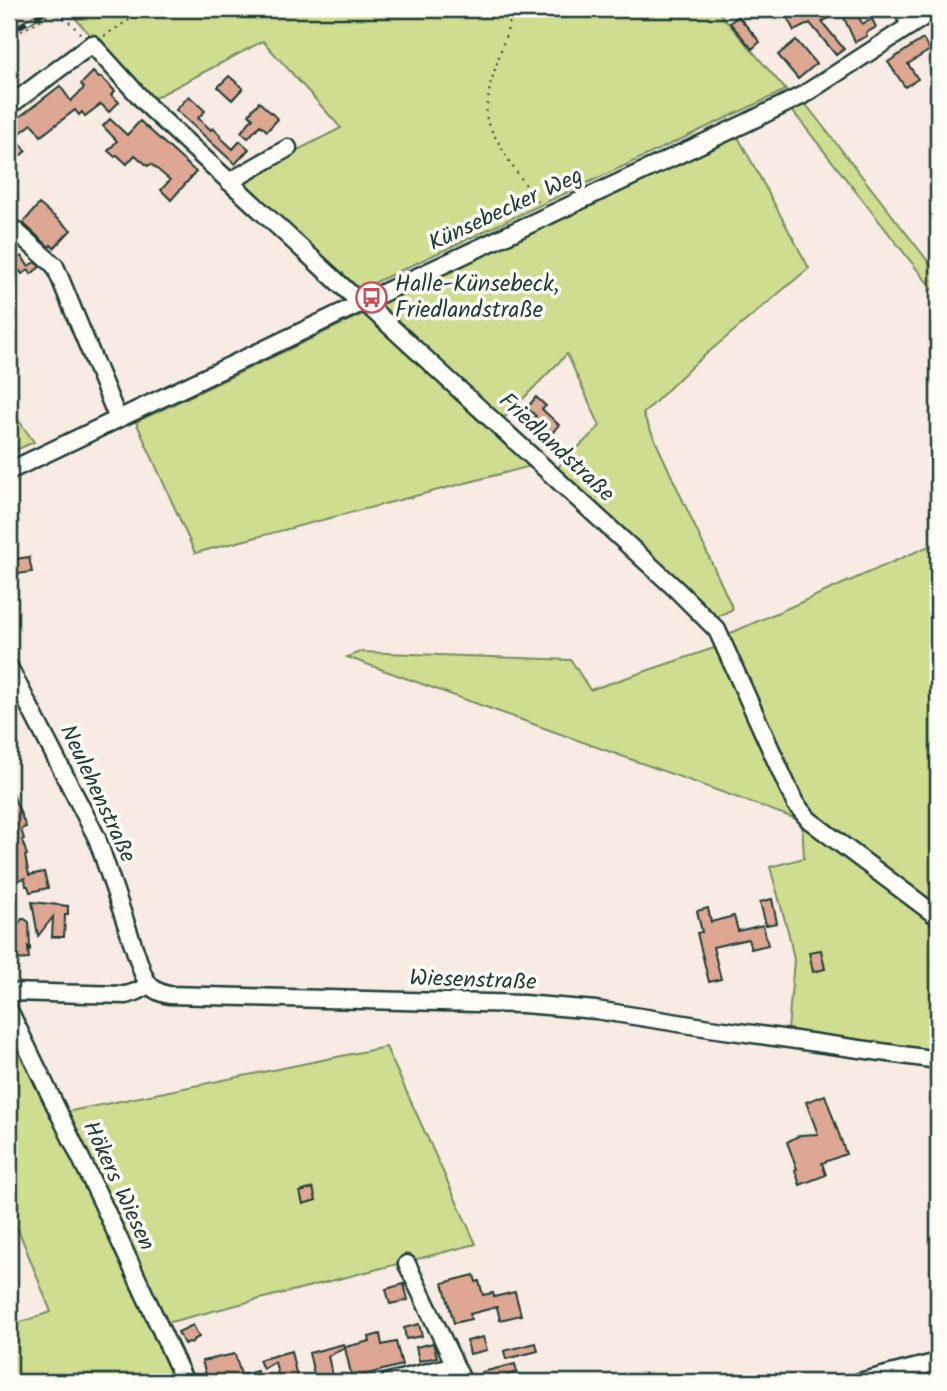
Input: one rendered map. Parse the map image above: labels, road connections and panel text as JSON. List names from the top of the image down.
{
  "streets": {
    "street": [
      "Künsebecker Weg",
      "Friedlandstraße",
      "Neulehenstraße",
      "Wiesenstraße",
      "Hökers Wiesen"
    ]
  },
  "crossings": [
    ["Künsebecker Weg", "Friedlandstraße"],
    ["Neulehenstraße", "Wiesenstraße"]
  ],
  "places": {
    "bus stop": ["Halle-Künsebeck, Friedlandstraße"]
  }
}
